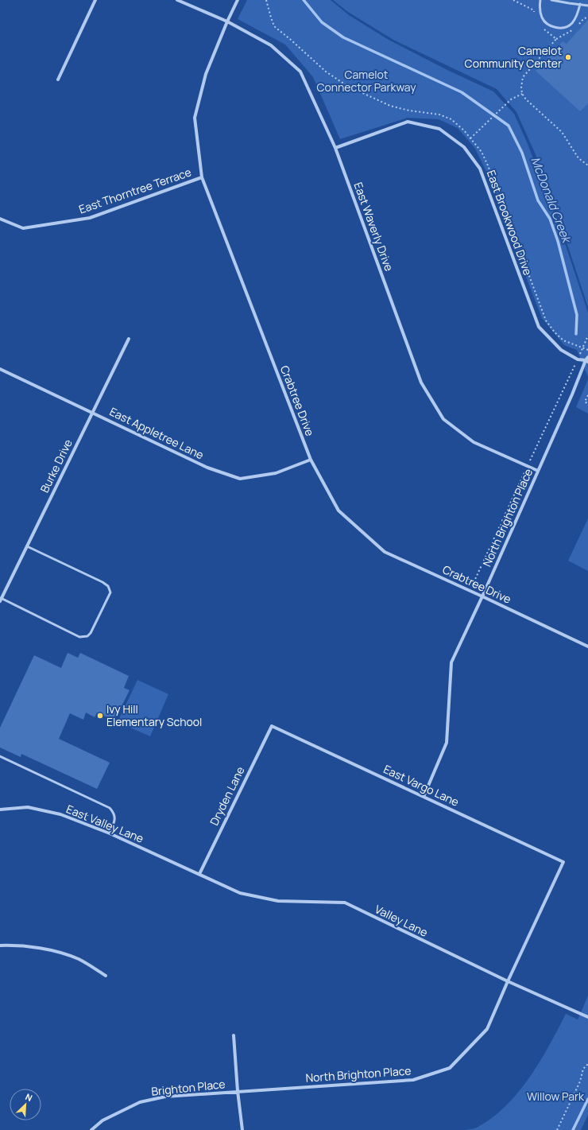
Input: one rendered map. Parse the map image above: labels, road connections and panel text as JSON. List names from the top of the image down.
{
  "streets": {
    "street": [
      "East Thorntree Terrace",
      "East Brookwood Drive",
      "East Waverly Drive",
      "Crabtree Drive",
      "East Appletree Lane",
      "Burke Drive",
      "North Brighton Place",
      "East Vargo Lane",
      "Dryden Lane",
      "East Valley Lane",
      "Valley Lane",
      "Brighton Place"
    ]
  },
  "crossings": [
    ["East Thorntree Terrace", "Crabtree Drive"],
    ["East Brookwood Drive", "East Waverly Drive"],
    ["East Brookwood Drive", "North Brighton Place"],
    ["East Waverly Drive", "Crabtree Drive"],
    ["East Waverly Drive", "North Brighton Place"],
    ["Crabtree Drive", "East Appletree Lane"],
    ["Crabtree Drive", "North Brighton Place"],
    ["East Appletree Lane", "Burke Drive"],
    ["North Brighton Place", "East Vargo Lane"],
    ["North Brighton Place", "Valley Lane"],
    ["North Brighton Place", "Brighton Place"],
    ["East Vargo Lane", "Dryden Lane"],
    ["Dryden Lane", "East Valley Lane"],
    ["Dryden Lane", "Valley Lane"],
    ["East Valley Lane", "Valley Lane"]
  ],
  "water": ["McDonald Creek"],
  "parks": ["Camelot Connector Parkway", "Willow Park"],
  "places": ["Camelot Community Center", "Ivy Hill Elementary School"],
  "north": "top right"
}
